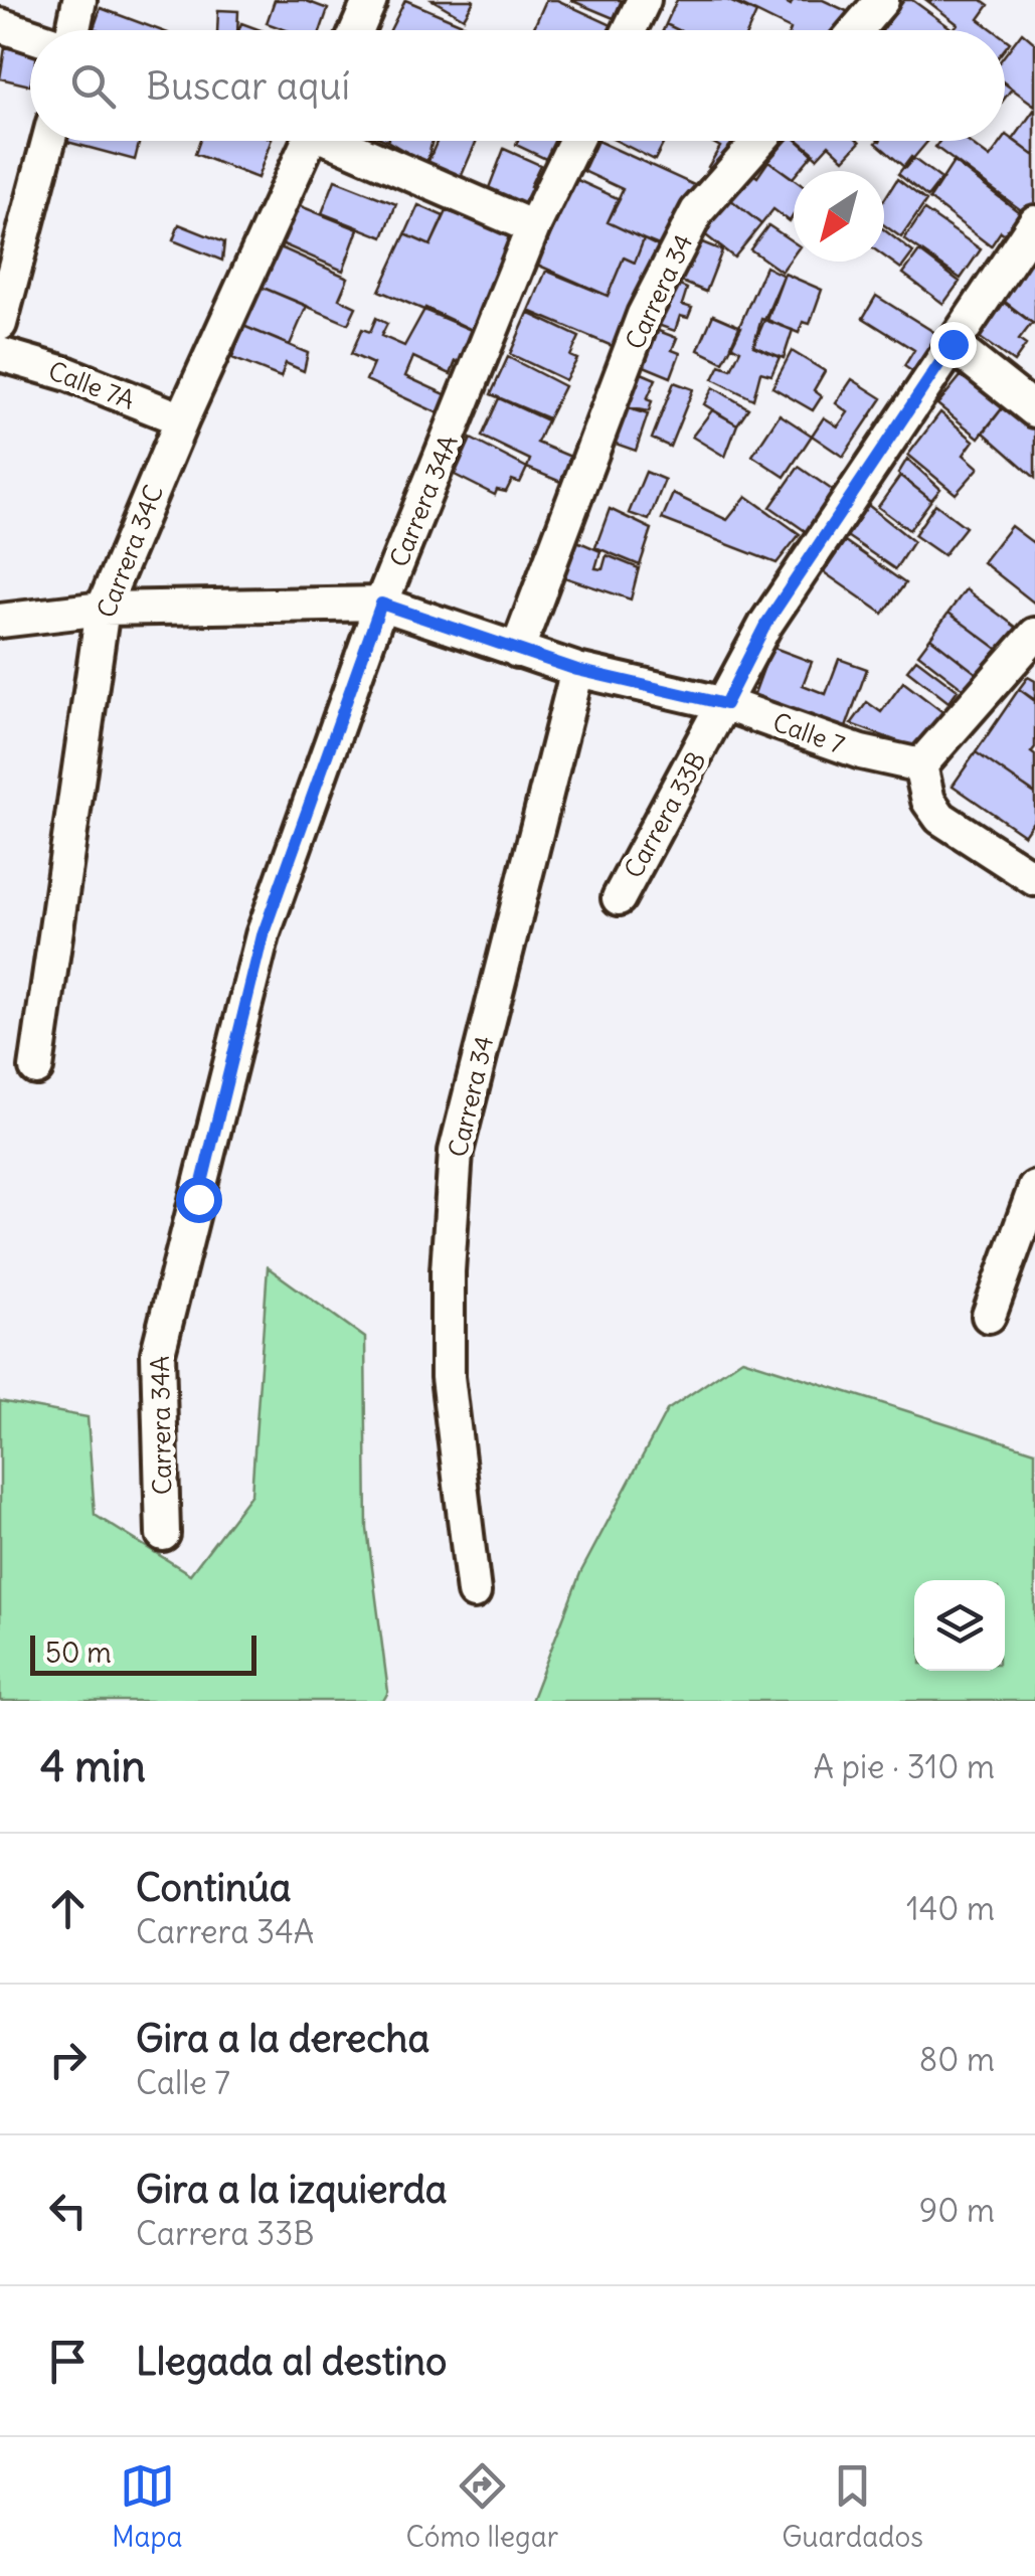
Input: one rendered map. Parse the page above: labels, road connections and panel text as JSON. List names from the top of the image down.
{
  "streets": {
    "street": [
      "Carrera 34",
      "Calle 7A",
      "Carrera 34A",
      "Carrera 34C",
      "Calle 7",
      "Carrera 33B"
    ]
  },
  "crossings": [
    ["Carrera 34", "Calle 7"],
    ["Calle 7A", "Carrera 34C"],
    ["Carrera 34A", "Calle 7"],
    ["Carrera 34C", "Calle 7"],
    ["Calle 7", "Carrera 33B"]
  ],
  "scale_bar": "50 m",
  "north": "bottom left",
  "page": {
    "search": "Buscar aquí",
    "scale": "50 m",
    "heading": ["4 min", "A pie · 310 m"],
    "list": [
      ["Continúa", "Carrera 34A", "140 m"],
      ["Gira a la derecha", "Calle 7", "80 m"],
      ["Gira a la izquierda", "Carrera 33B", "90 m"],
      "Llegada al destino"
    ],
    "nav": ["Mapa", "Cómo llegar", "Guardados"]
  }
}
